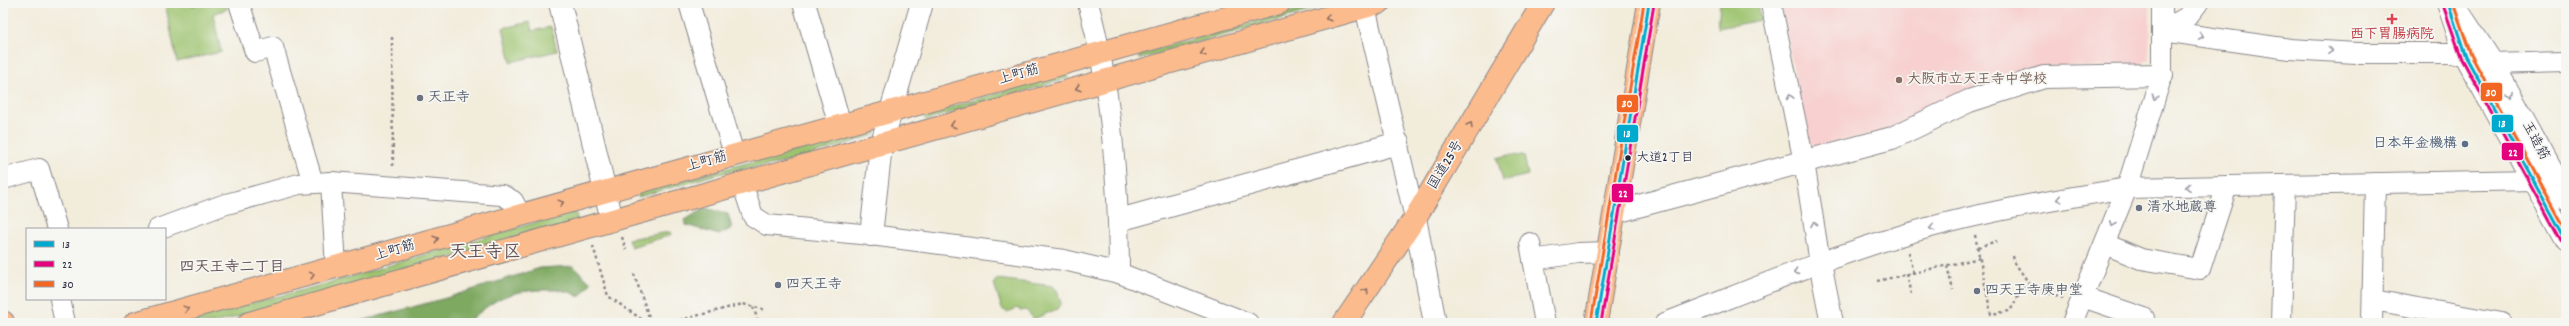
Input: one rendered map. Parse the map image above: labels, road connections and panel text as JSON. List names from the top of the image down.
{
  "streets": {
    "main road": ["上町筋", "国道25号"],
    "street": ["玉造筋"]
  },
  "districts": ["天王寺区", "四天王寺二丁目"],
  "places": {
    "health": ["西下胃腸病院"],
    "other": [
      "大阪市立天王寺中学校",
      "天正寺",
      "日本年金機構",
      "大道2丁目",
      "清水地蔵尊",
      "四天王寺",
      "四天王寺庚申堂"
    ]
  },
  "lines": ["transit line 13", "transit line 30", "transit line 22"],
  "legend": ["13", "22", "30"]
}
